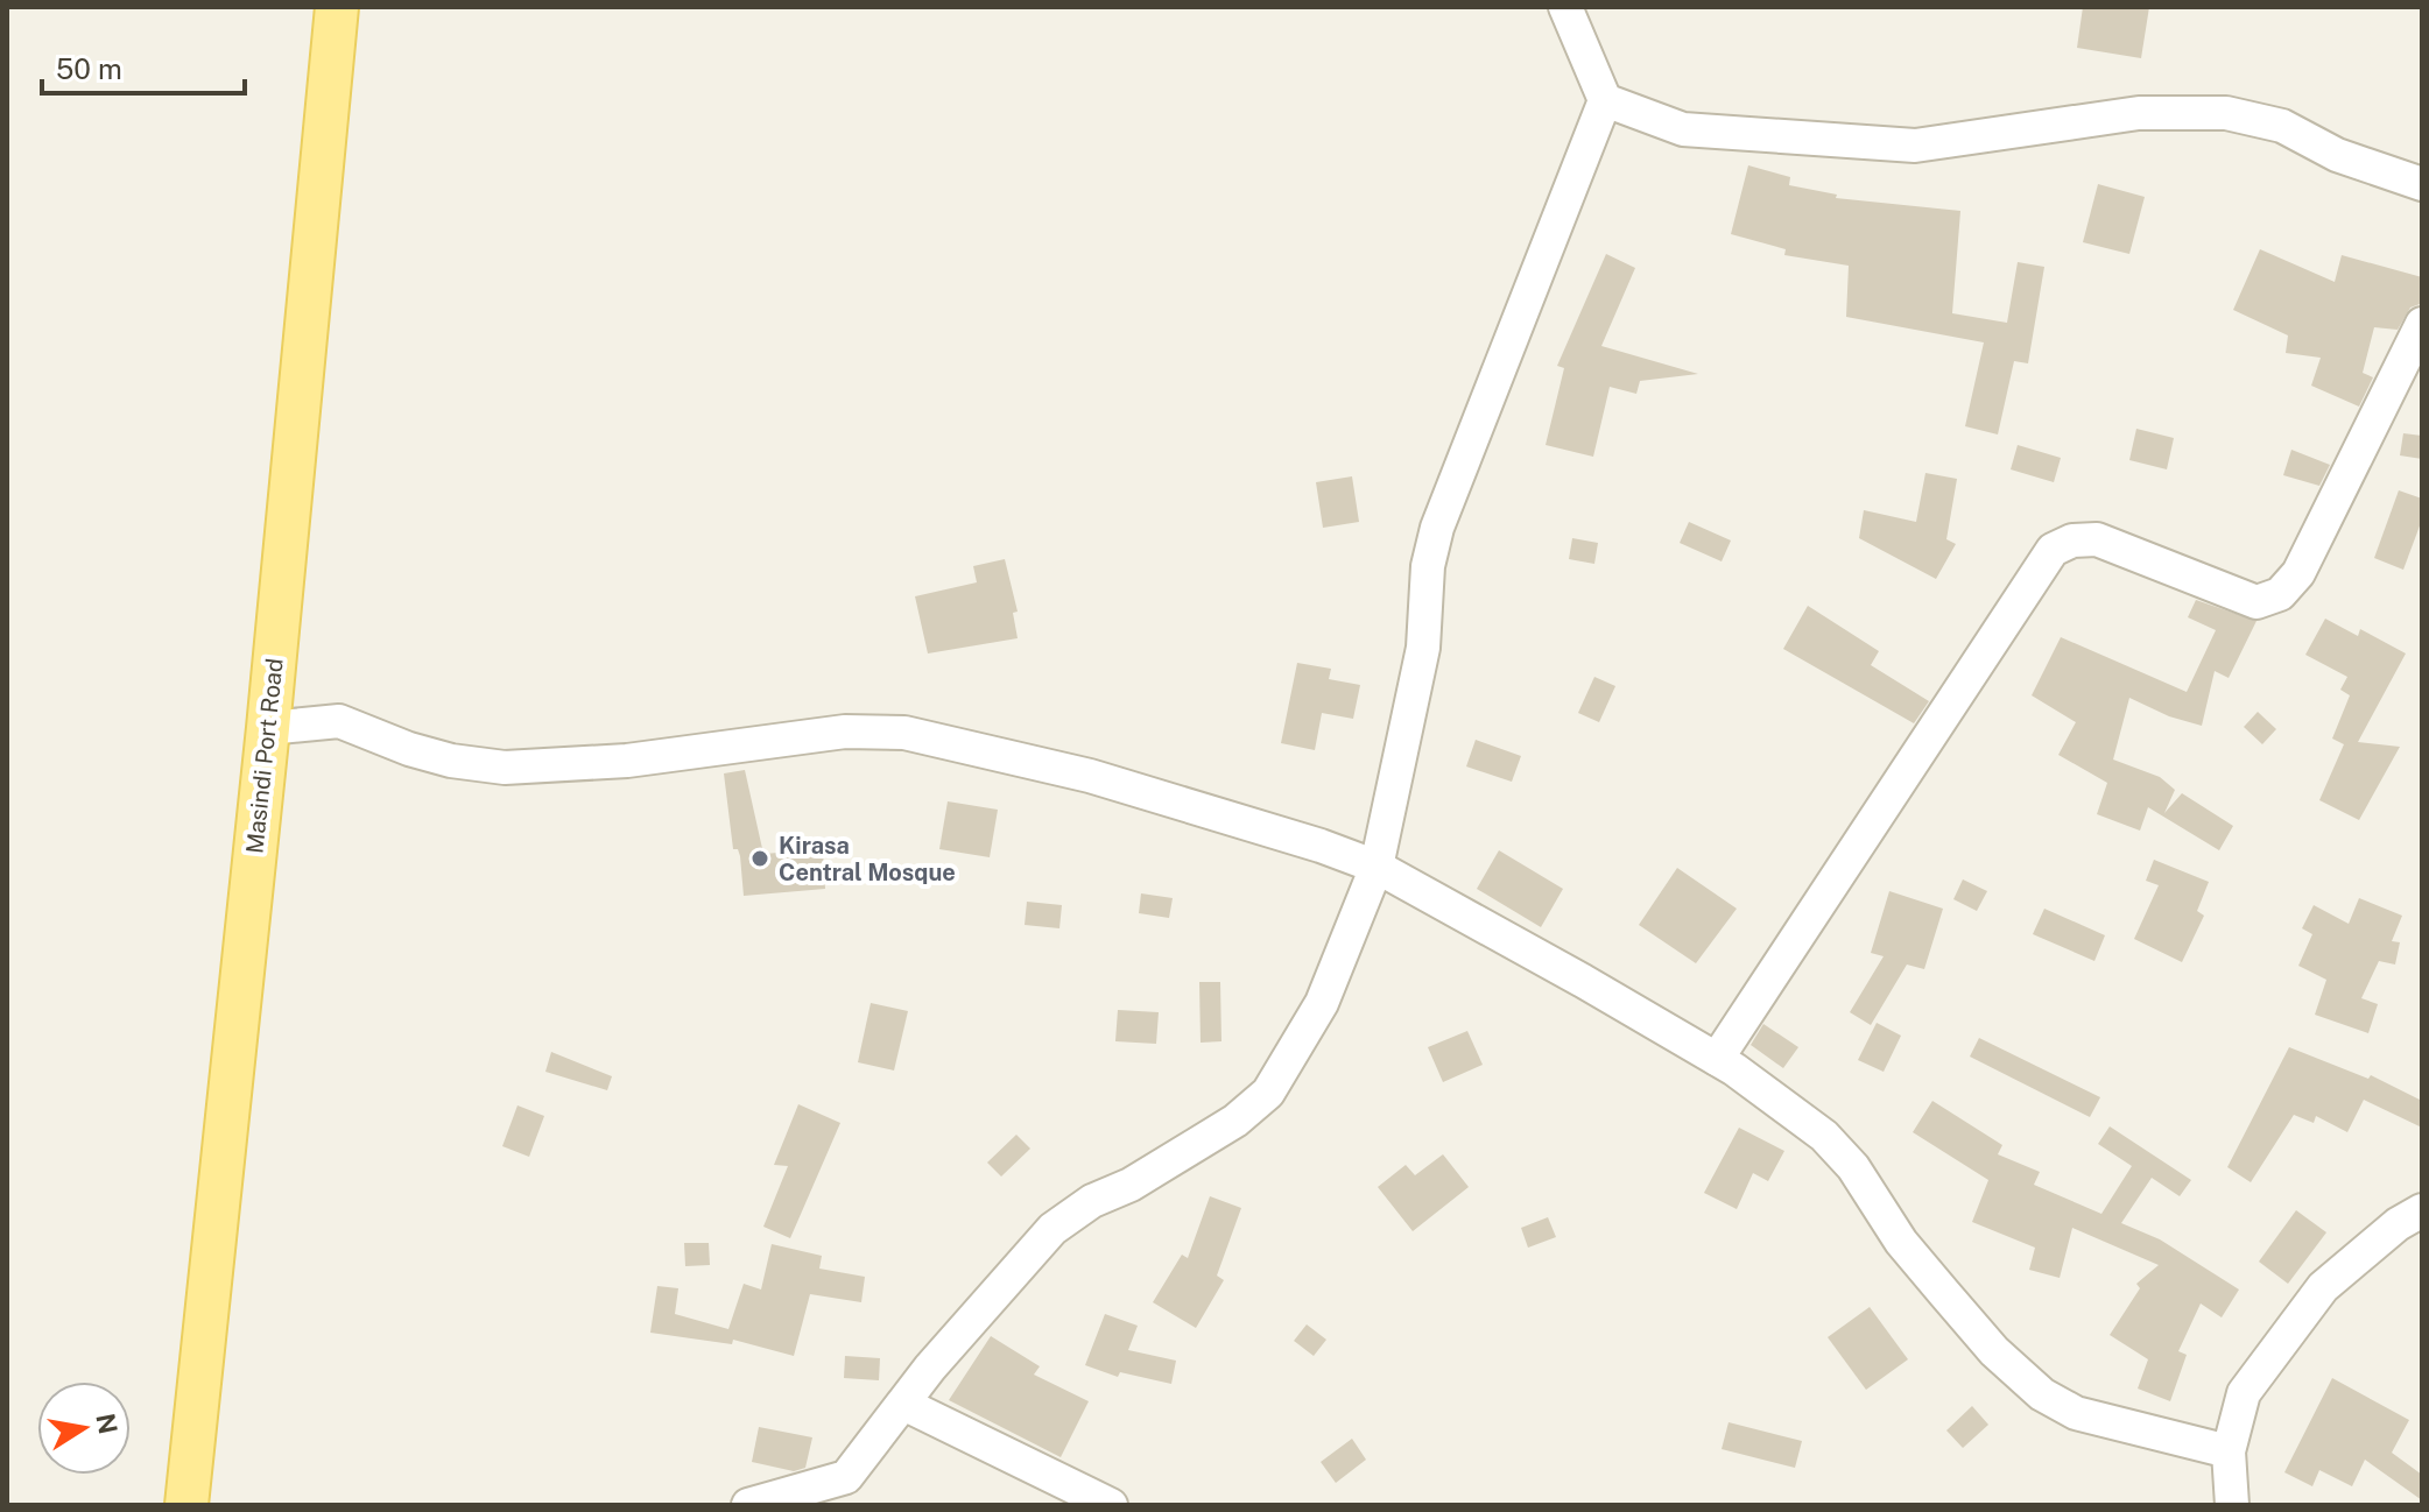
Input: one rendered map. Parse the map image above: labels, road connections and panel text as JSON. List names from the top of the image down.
{
  "streets": {
    "main road": ["Masindi Port Road"]
  },
  "places": ["Kirasa Central Mosque"],
  "scale_bar": "50 m",
  "north": "right"
}
